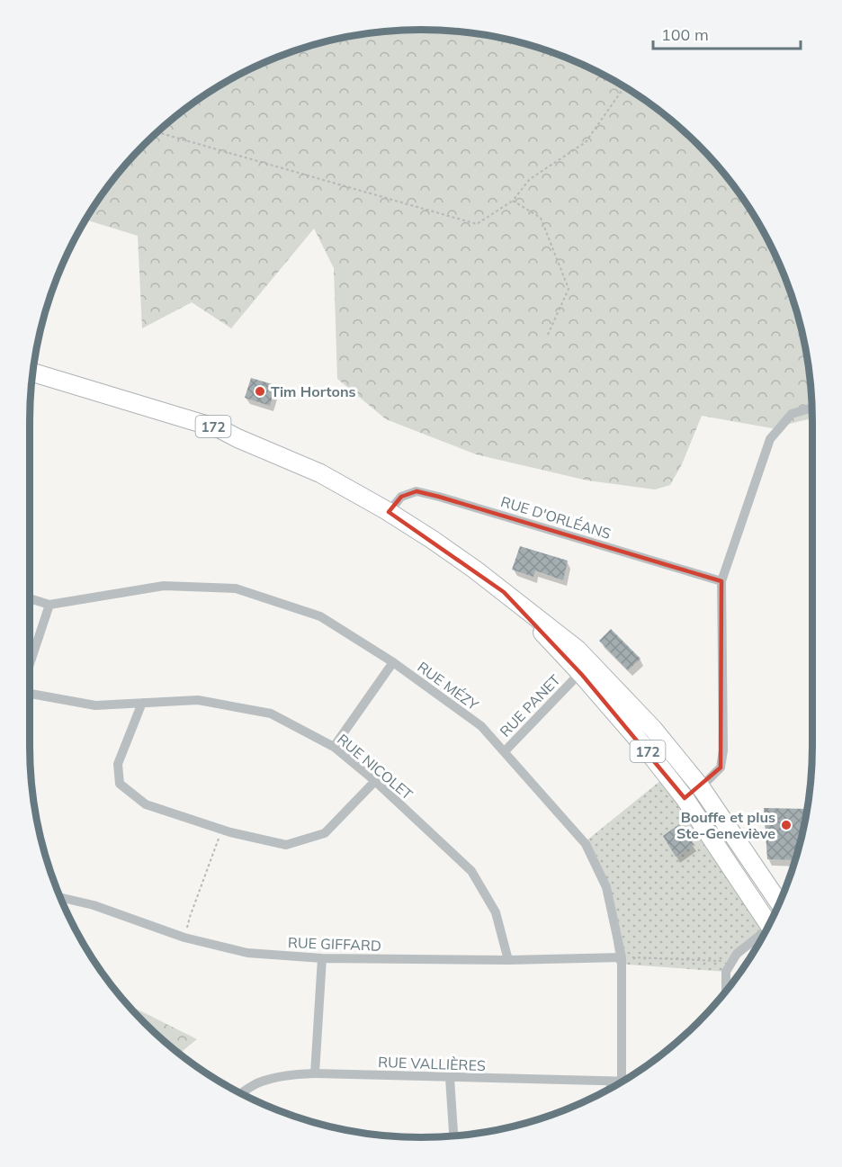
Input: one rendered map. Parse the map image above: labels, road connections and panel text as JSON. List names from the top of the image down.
{
  "streets": {
    "main road": ["172"],
    "street": [
      "RUE D'ORLÉANS",
      "RUE MÉZY",
      "RUE PANET",
      "RUE NICOLET",
      "RUE GIFFARD",
      "RUE VALLIÈRES"
    ]
  },
  "crossings": [
    ["172", "RUE D'ORLÉANS"],
    ["RUE MÉZY", "RUE PANET"],
    ["RUE MÉZY", "RUE GIFFARD"],
    ["RUE MÉZY", "RUE VALLIÈRES"],
    ["RUE NICOLET", "RUE GIFFARD"]
  ],
  "places": ["Tim Hortons", "Bouffe et plus Ste-Geneviève"],
  "scale_bar": "100 m"
}
